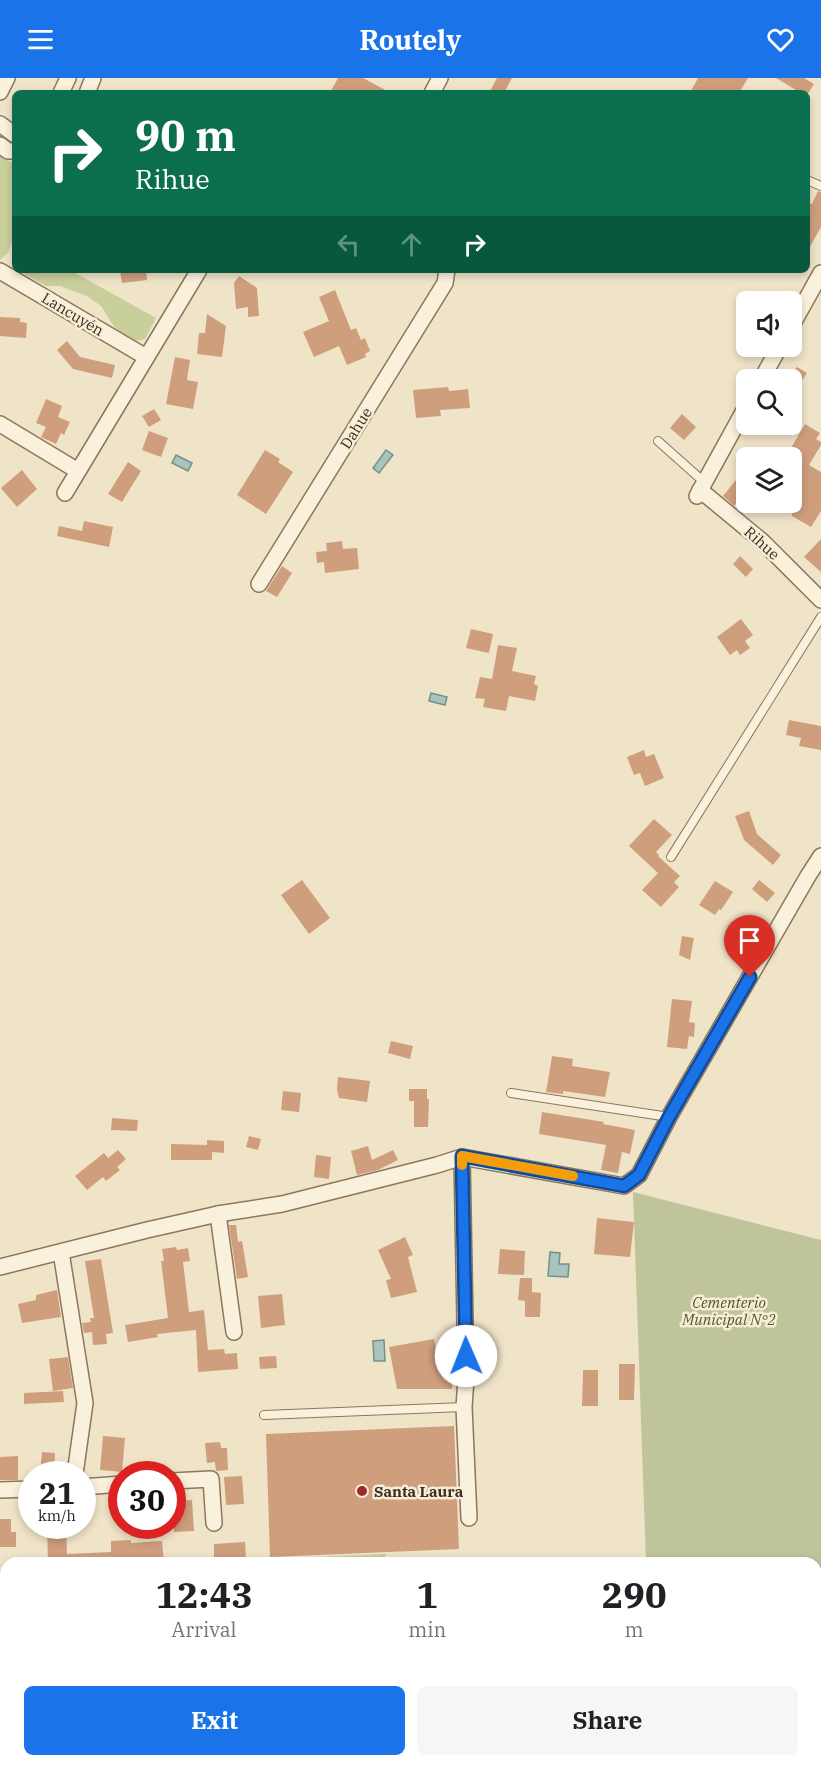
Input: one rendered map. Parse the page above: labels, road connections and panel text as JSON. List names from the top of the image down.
{
  "streets": {
    "street": ["Lancuyén", "Dahue", "Rihue"]
  },
  "parks": ["Cementerio Municipal N°2"],
  "places": ["Santa Laura"],
  "page": {
    "header": "Routely",
    "turn": ["90 m", "Rihue"],
    "speed": "21 km/h",
    "limit": "30",
    "eta": [
      "12:43",
      "Arrival",
      "1",
      "min",
      "290",
      "m"
    ],
    "buttons": ["Exit", "Share"]
  }
}
